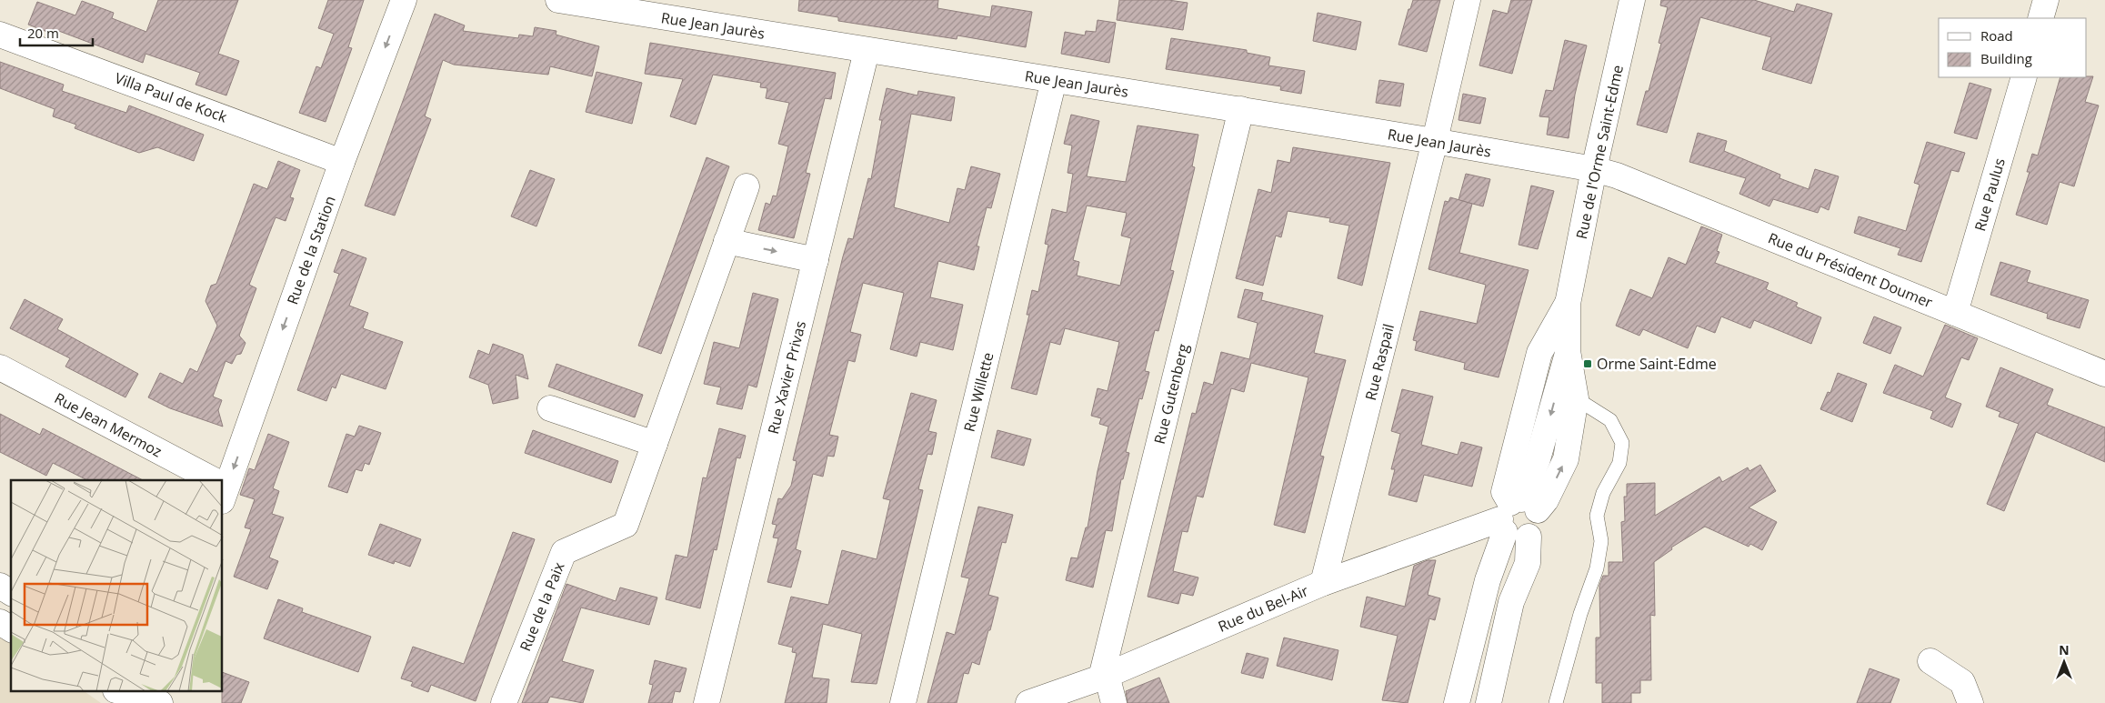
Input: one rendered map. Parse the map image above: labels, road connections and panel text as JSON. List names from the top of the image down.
{
  "streets": {
    "street": [
      "Rue Jean Jaurès",
      "Villa Paul de Kock",
      "Rue de l'Orme Saint-Edme",
      "Rue Paulus",
      "Rue de la Station",
      "Rue du Président Doumer",
      "Rue Raspail",
      "Rue Xavier Privas",
      "Rue Willette",
      "Rue Gutenberg",
      "Rue Jean Mermoz",
      "Rue de la Paix",
      "Rue du Bel-Air"
    ]
  },
  "crossings": [
    ["Rue Jean Jaurès", "Rue de l'Orme Saint-Edme"],
    ["Rue Jean Jaurès", "Rue du Président Doumer"],
    ["Rue Jean Jaurès", "Rue Raspail"],
    ["Rue Jean Jaurès", "Rue Xavier Privas"],
    ["Rue Jean Jaurès", "Rue Willette"],
    ["Rue Jean Jaurès", "Rue Gutenberg"],
    ["Villa Paul de Kock", "Rue de la Station"],
    ["Rue de l'Orme Saint-Edme", "Rue du Président Doumer"],
    ["Rue de l'Orme Saint-Edme", "Rue du Bel-Air"],
    ["Rue Paulus", "Rue du Président Doumer"],
    ["Rue Raspail", "Rue du Bel-Air"],
    ["Rue Gutenberg", "Rue du Bel-Air"]
  ],
  "one_way": ["Rue de la Station"],
  "places": {
    "transit": ["Orme Saint-Edme"]
  },
  "legend": ["Road", "Building"],
  "scale_bar": "20 m",
  "north": "top"
}
